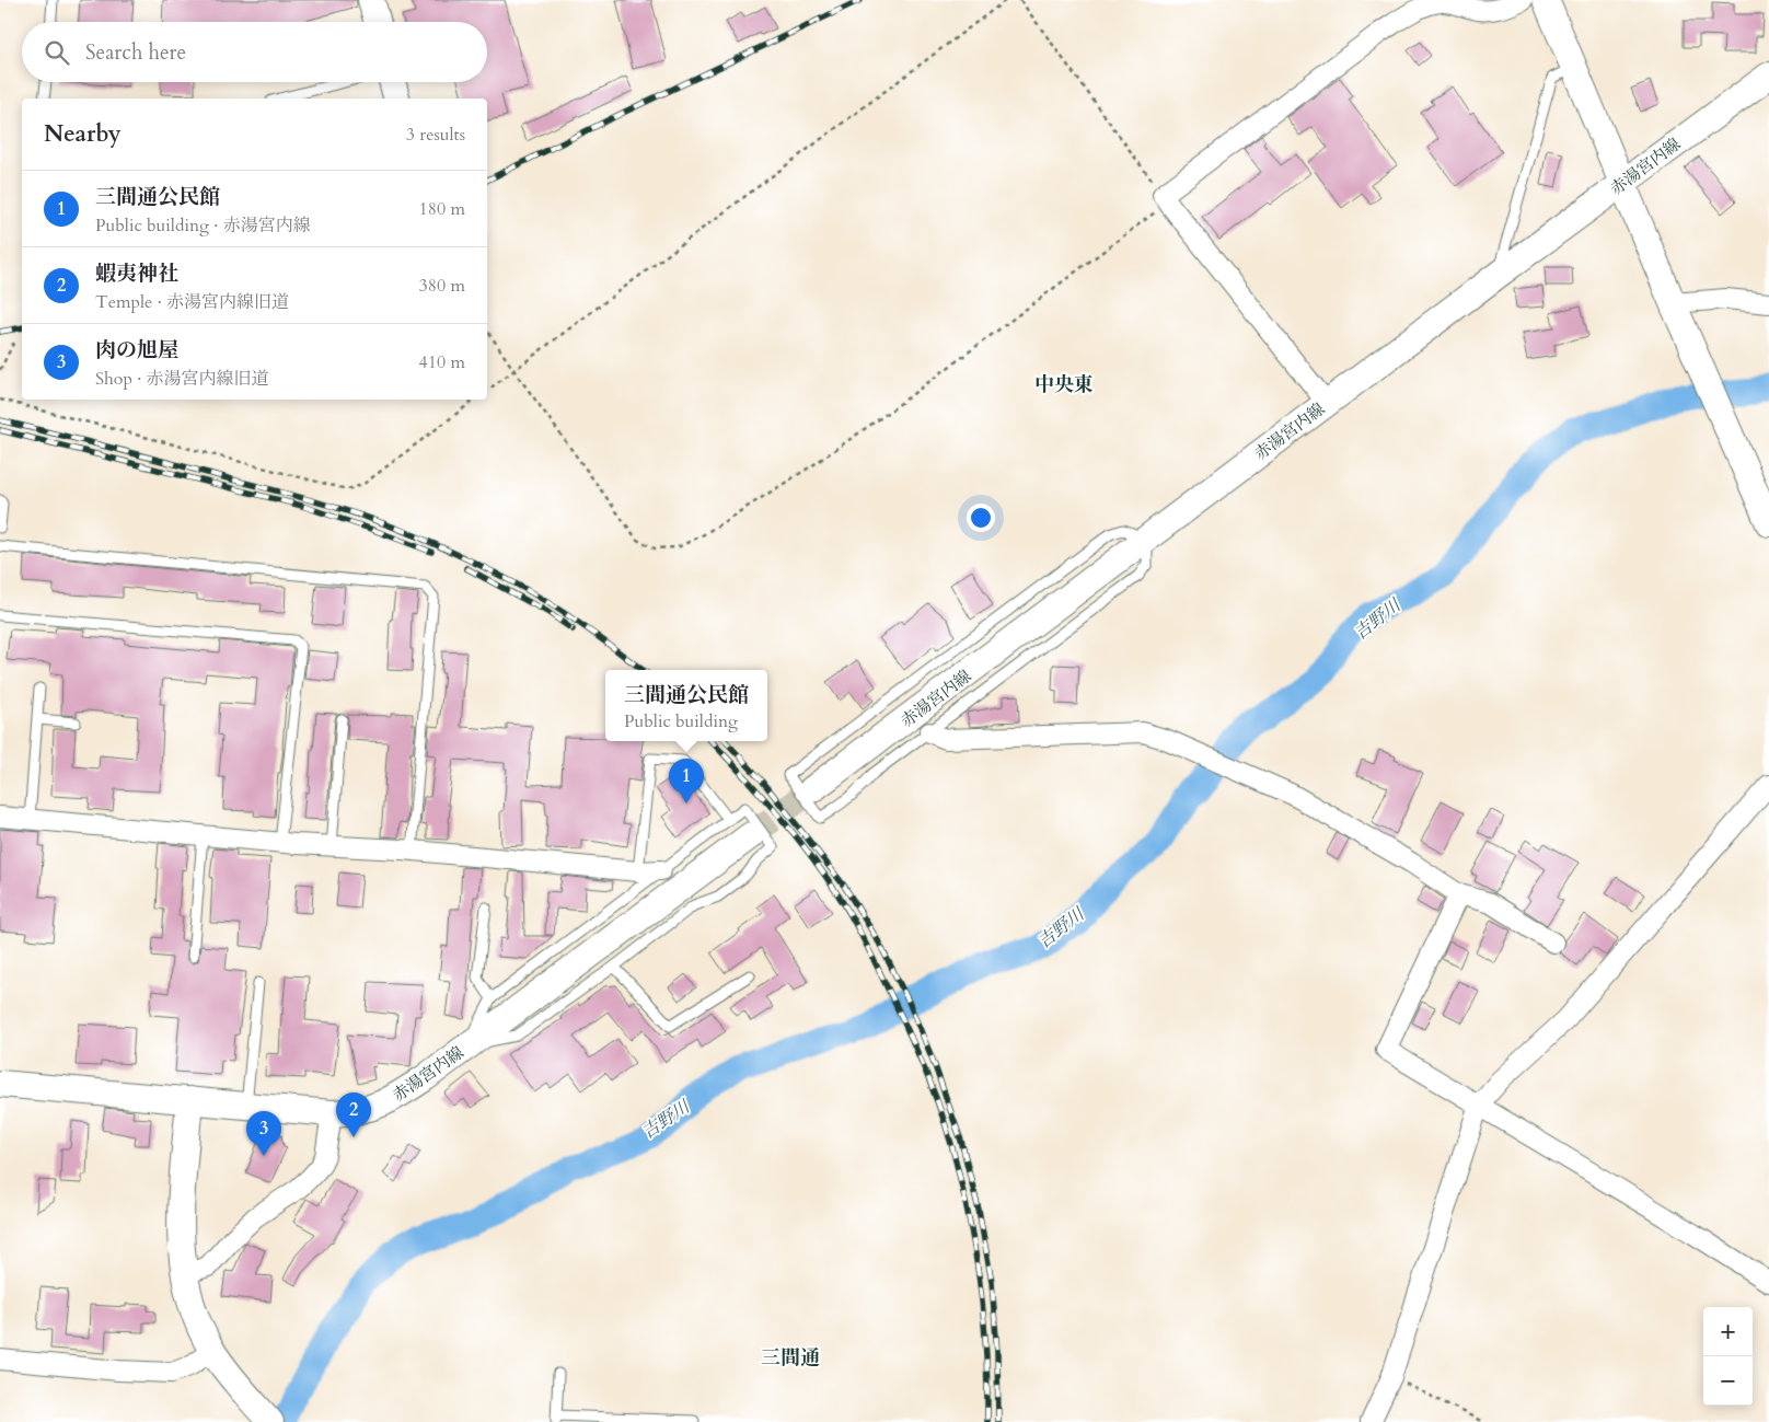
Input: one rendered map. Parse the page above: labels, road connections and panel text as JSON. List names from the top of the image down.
{
  "streets": {
    "main road": ["赤湯宮内線"]
  },
  "districts": ["中央東", "三間通"],
  "water": ["吉野川"],
  "page": {
    "search": "Search here",
    "heading": ["Nearby", "3 results"],
    "list": [
      {
        "mark": "1",
        "name": "三間通公民館",
        "note": "Public building · 赤湯宮内線",
        "value": "180 m"
      },
      {
        "mark": "2",
        "name": "蝦夷神社",
        "note": "Temple · 赤湯宮内線旧道",
        "value": "380 m"
      },
      {
        "mark": "3",
        "name": "肉の旭屋",
        "note": "Shop · 赤湯宮内線旧道",
        "value": "410 m"
      }
    ],
    "popup": ["三間通公民館", "Public building"],
    "pins": ["1", "2", "3"],
    "map_buttons": ["+", "−"]
  }
}
